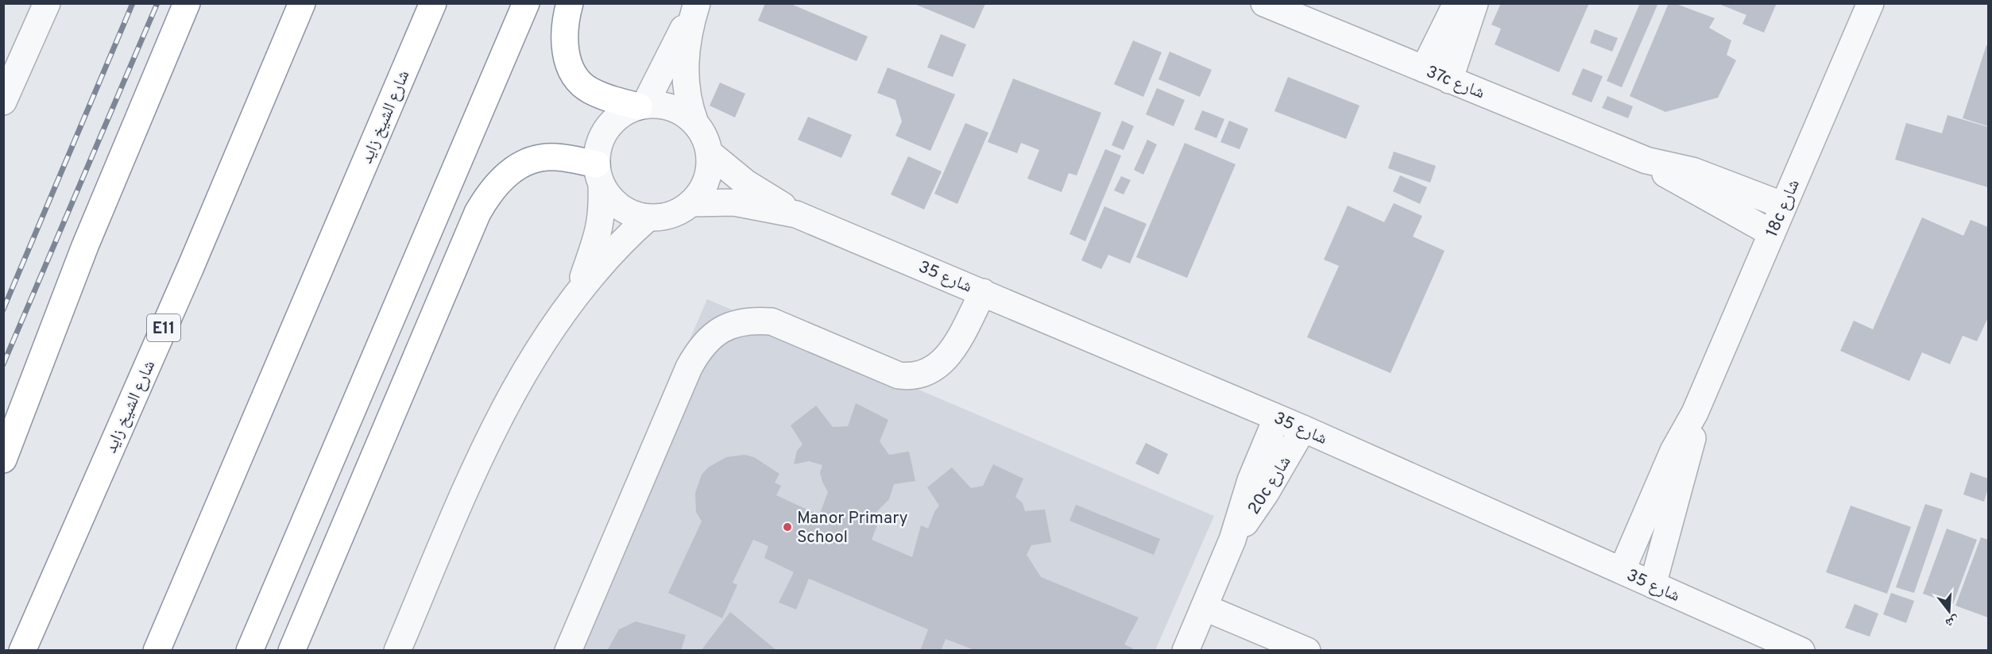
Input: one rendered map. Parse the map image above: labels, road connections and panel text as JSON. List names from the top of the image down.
{
  "streets": {
    "highway": ["شارع الشيخ زايد", "E11"],
    "street": [
      "37c شارع",
      "18c شارع",
      "شارع 35",
      "20c شارع"
    ]
  },
  "crossings": [
    ["37c شارع", "18c شارع"],
    ["18c شارع", "شارع 35"],
    ["شارع 35", "20c شارع"]
  ],
  "places": ["Manor Primary School"],
  "north": "bottom"
}
